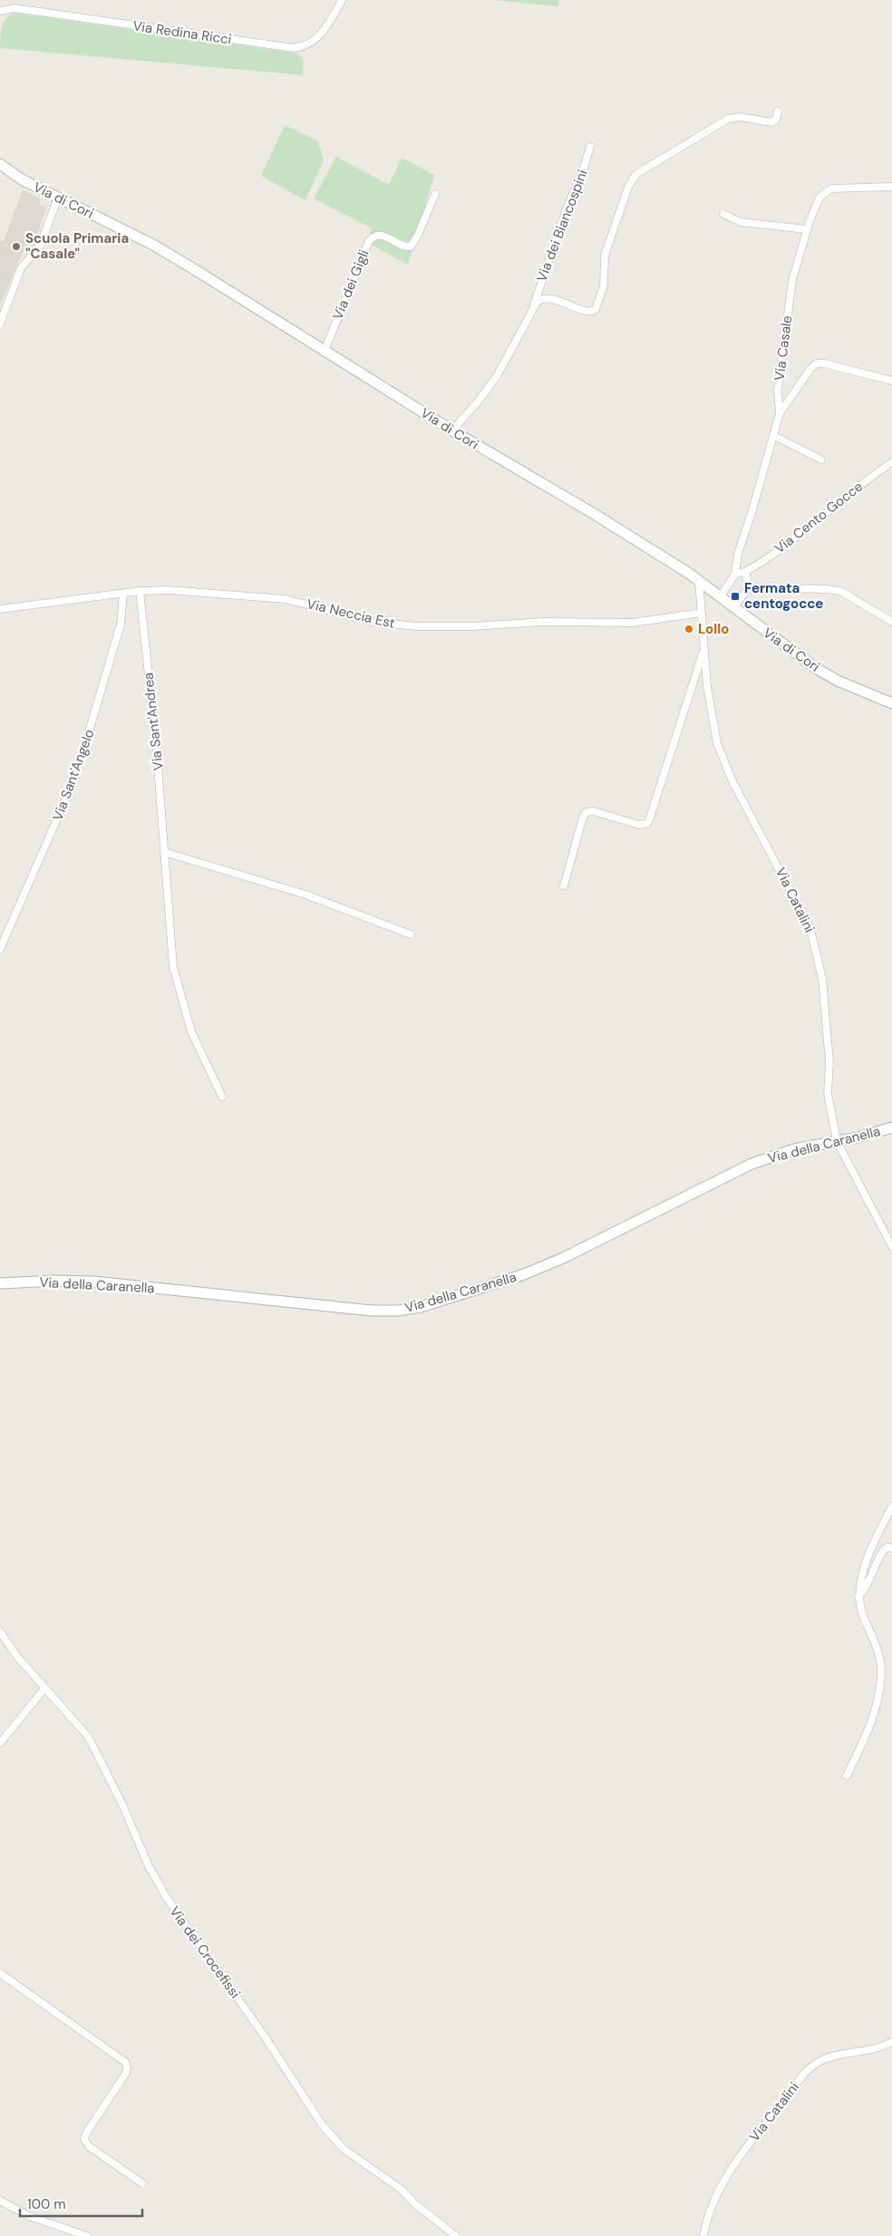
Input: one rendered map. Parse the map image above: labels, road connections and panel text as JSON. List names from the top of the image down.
{
  "streets": {
    "main road": ["Via di Cori", "Via della Caranella"],
    "street": [
      "Via Redina Ricci",
      "Via dei Biancospini",
      "Via dei Gigli",
      "Via Casale",
      "Via Cento Gocce",
      "Via Neccia Est",
      "Via Sant'Andrea",
      "Via Sant'Angelo",
      "Via Catalini",
      "Via dei Crocefissi"
    ]
  },
  "crossings": [
    ["Via di Cori", "Via dei Biancospini"],
    ["Via di Cori", "Via dei Gigli"],
    ["Via di Cori", "Via Catalini"],
    ["Via Neccia Est", "Via Sant'Andrea"],
    ["Via Neccia Est", "Via Sant'Angelo"],
    ["Via Neccia Est", "Via Catalini"],
    ["Via Catalini", "Via della Caranella"]
  ],
  "places": {
    "other": ["Scuola Primaria \"Casale\"", "Lollo"],
    "transit": ["Fermata centogocce"]
  },
  "scale_bar": "100 m"
}
